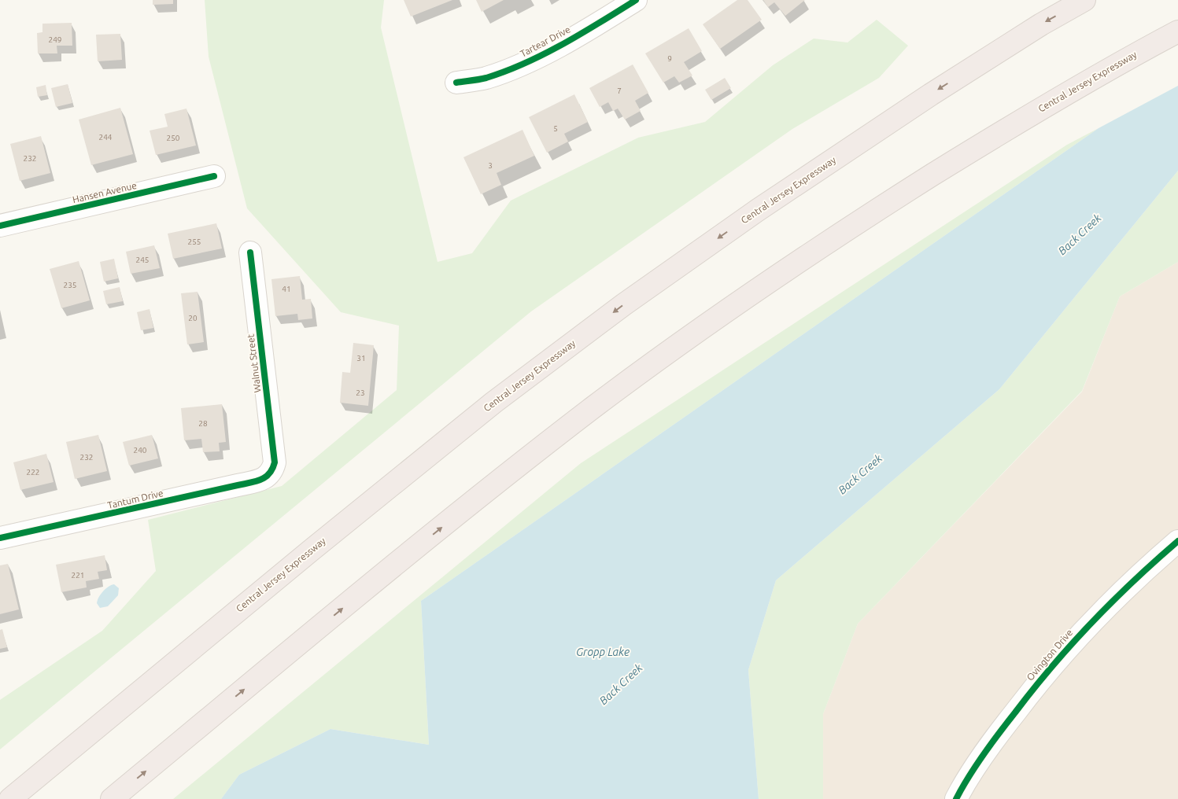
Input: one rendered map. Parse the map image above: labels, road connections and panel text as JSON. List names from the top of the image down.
{
  "streets": {
    "highway": ["Central Jersey Expressway"],
    "street": [
      "Tartear Drive",
      "Hansen Avenue",
      "Walnut Street",
      "Tantum Drive",
      "Ovington Drive"
    ]
  },
  "crossings": [
    ["Walnut Street", "Tantum Drive"]
  ],
  "water": ["Back Creek", "Gropp Lake"],
  "house_numbers": [
    "249",
    "9",
    "7",
    "5",
    "244",
    "250",
    "232",
    "3",
    "255",
    "245",
    "235",
    "41",
    "20",
    "31",
    "23",
    "28",
    "240",
    "232",
    "222",
    "221"
  ]
}
